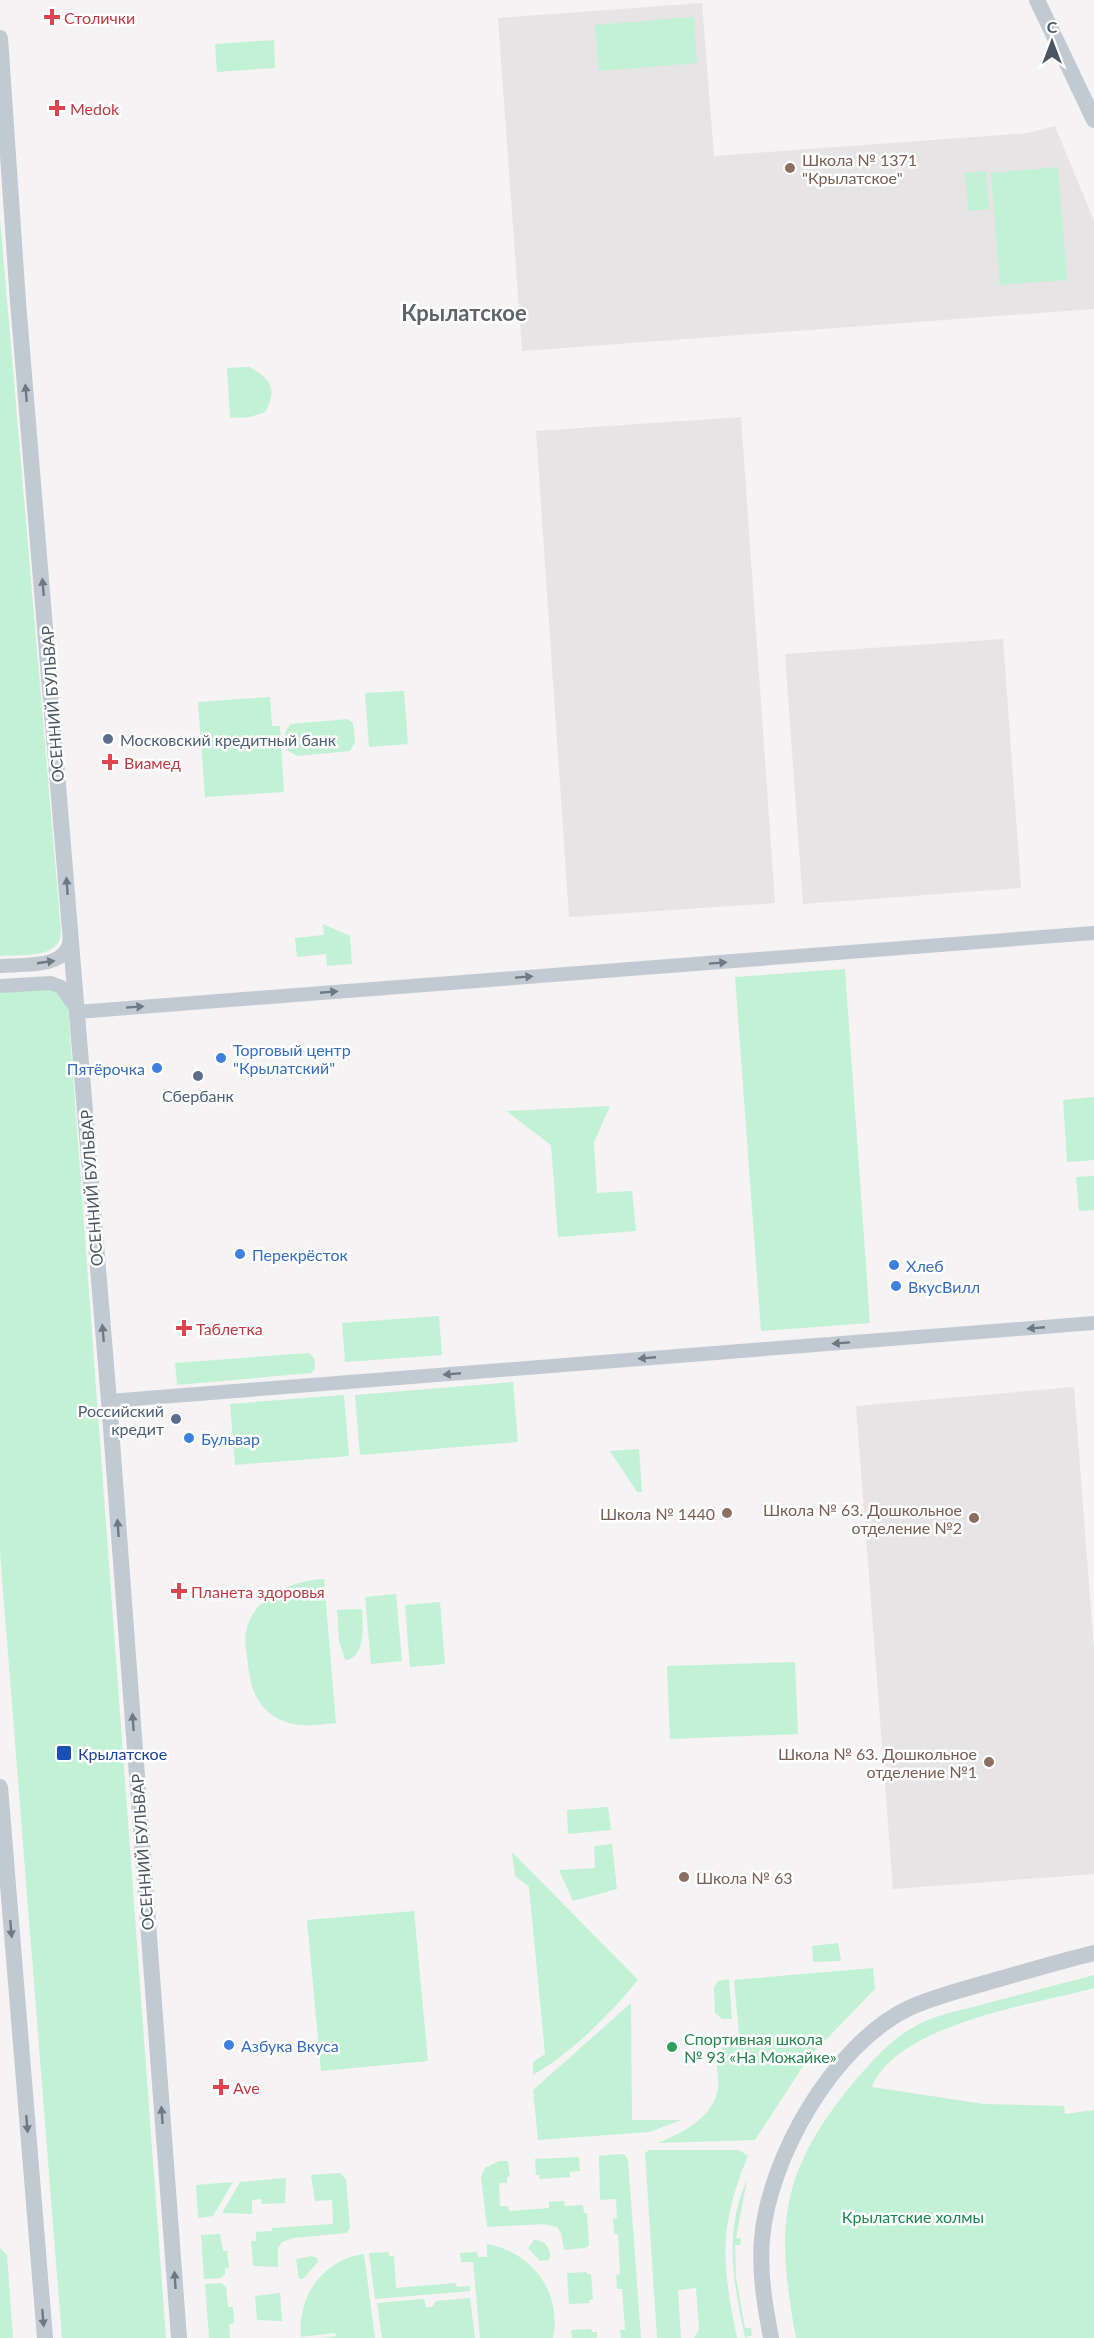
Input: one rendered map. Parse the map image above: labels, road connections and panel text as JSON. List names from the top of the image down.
{
  "streets": {
    "street": ["ОСЕННИЙ БУЛЬВАР"]
  },
  "one_way": ["ОСЕННИЙ БУЛЬВАР"],
  "districts": ["Крылатское"],
  "parks": ["Крылатские холмы"],
  "places": {
    "health": [
      "Столички",
      "Medok",
      "Виамед",
      "Таблетка",
      "Планета здоровья",
      "Ave"
    ],
    "other": [
      "Школа № 1371 \"Крылатское\"",
      "Московский кредитный банк",
      "Торговый центр \"Крылатский\"",
      "Пятёрочка",
      "Сбербанк",
      "Перекрёсток",
      "Хлеб",
      "ВкусВилл",
      "Российский кредит",
      "Бульвар",
      "Школа № 1440",
      "Школа № 63. Дошкольное отделение №2",
      "Школа № 63. Дошкольное отделение №1",
      "Школа № 63",
      "Азбука Вкуса",
      "Спортивная школа № 93 «На Можайке»"
    ],
    "transit": ["Крылатское"]
  },
  "north": "top"
}
